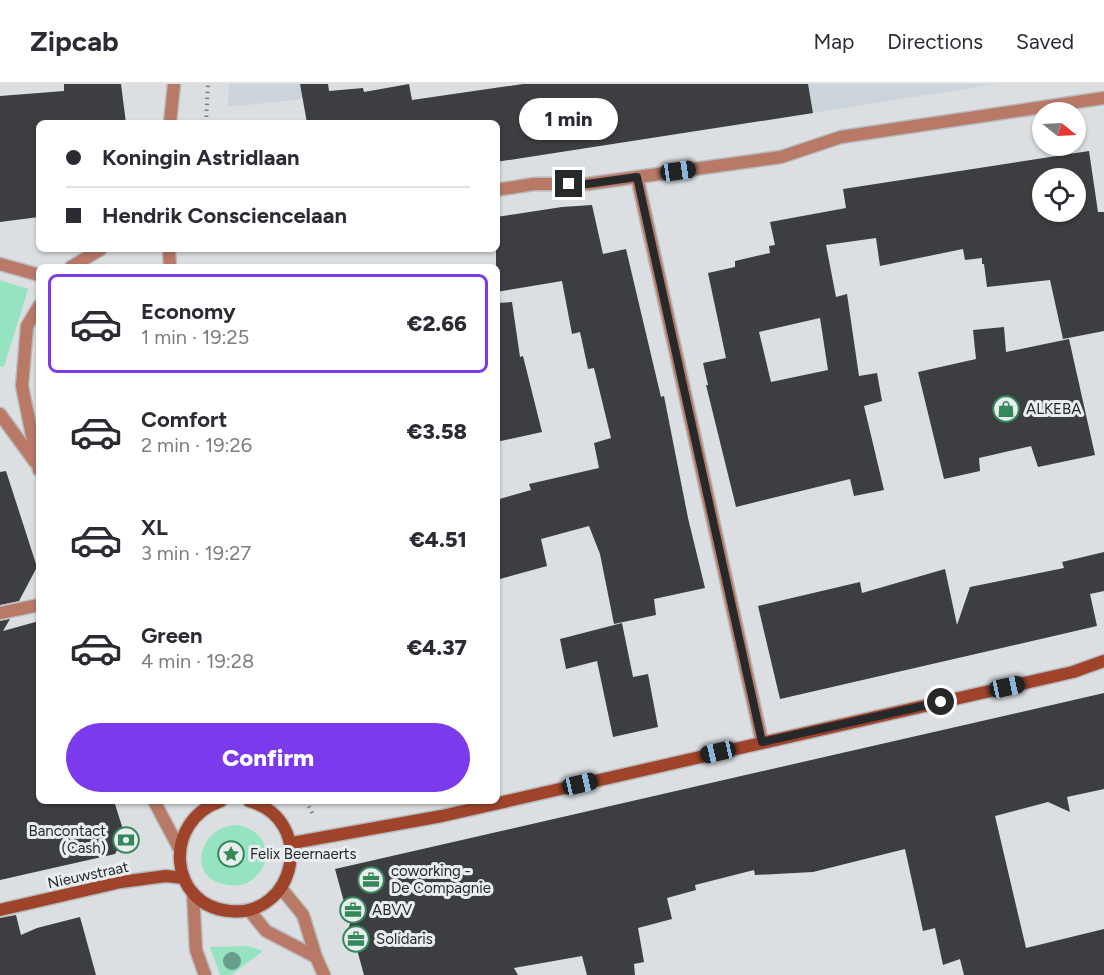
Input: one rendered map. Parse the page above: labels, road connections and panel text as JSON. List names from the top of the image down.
{
  "streets": {
    "main road": ["Nieuwstraat"]
  },
  "places": {
    "shop": ["ALKEBA"],
    "bank": ["Bancontact (Cash)"],
    "place": ["Felix Beernaerts"],
    "office": ["coworking - De Compagnie", "ABVV", "Solidaris"]
  },
  "north": "right",
  "page": {
    "header": "Zipcab",
    "nav": ["Map", "Directions", "Saved"],
    "bubble": "1 min",
    "banner": ["Koningin Astridlaan", "Hendrik Consciencelaan"],
    "list": [
      {
        "name": "Economy",
        "note": "1 min · 19:25",
        "value": "€2.66"
      },
      {
        "name": "Comfort",
        "note": "2 min · 19:26",
        "value": "€3.58"
      },
      {
        "name": "XL",
        "note": "3 min · 19:27",
        "value": "€4.51"
      },
      {
        "name": "Green",
        "note": "4 min · 19:28",
        "value": "€4.37"
      }
    ],
    "buttons": "Confirm"
  }
}
